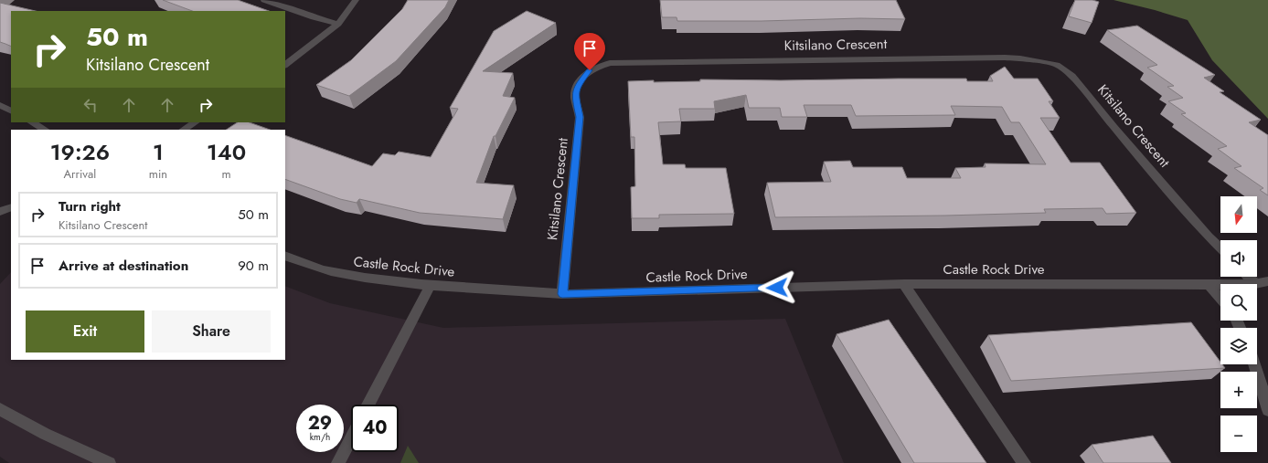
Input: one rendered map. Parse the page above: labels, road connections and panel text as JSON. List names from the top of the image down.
{
  "streets": {
    "street": ["Kitsilano Crescent", "Castle Rock Drive"]
  },
  "crossings": [
    ["Kitsilano Crescent", "Castle Rock Drive"]
  ],
  "north": "bottom",
  "page": {
    "turn": ["50 m", "Kitsilano Crescent"],
    "eta": [
      "19:26",
      "Arrival",
      "1",
      "min",
      "140",
      "m"
    ],
    "list": [
      {
        "name": "Turn right",
        "note": "Kitsilano Crescent",
        "value": "50 m"
      },
      {
        "name": "Arrive at destination",
        "value": "90 m"
      }
    ],
    "map_buttons": ["+", "−"],
    "buttons": ["Exit", "Share"],
    "speed": "29 km/h",
    "limit": "40"
  }
}
